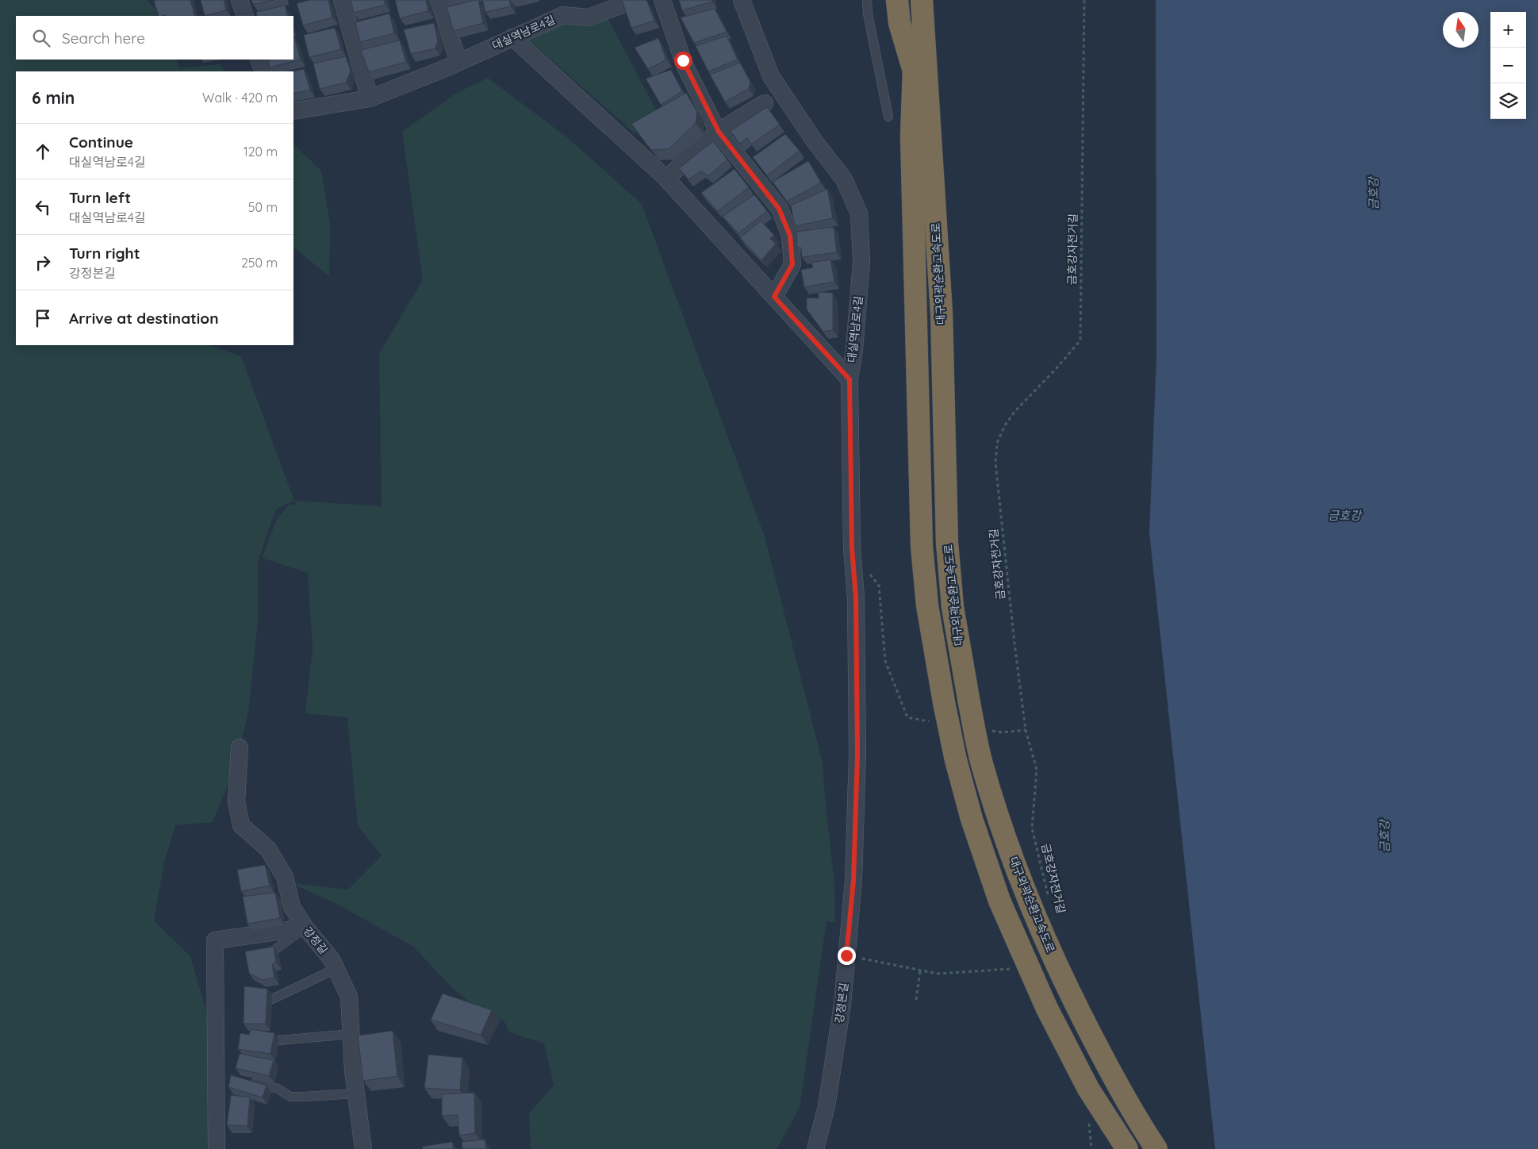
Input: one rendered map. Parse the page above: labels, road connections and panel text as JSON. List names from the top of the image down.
{
  "streets": {
    "highway": ["대구외곽순환고속도로"],
    "street": ["대실역남로4길", "강정길", "강정본길"],
    "path": ["금호강자전거길"]
  },
  "crossings": [
    ["대실역남로4길", "강정본길"]
  ],
  "water": ["금호강"],
  "north": "top",
  "page": {
    "map_buttons": ["+", "−"],
    "search": "Search here",
    "heading": ["6 min", "Walk · 420 m"],
    "list": [
      ["Continue", "대실역남로4길", "120 m"],
      ["Turn left", "대실역남로4길", "50 m"],
      ["Turn right", "강정본길", "250 m"],
      "Arrive at destination"
    ]
  }
}
